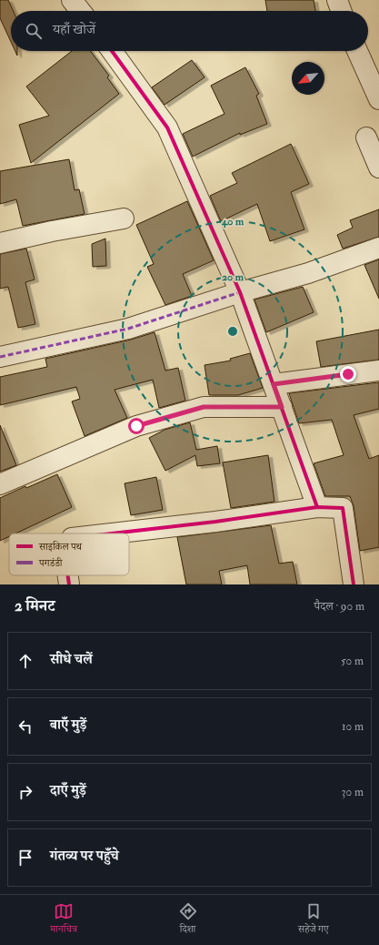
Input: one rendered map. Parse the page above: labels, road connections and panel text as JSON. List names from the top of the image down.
{
  "legend": ["साइकिल पथ", "पगडंडी"],
  "north": "bottom left",
  "page": {
    "search": "यहाँ खोजें",
    "heading": ["2 मिनट", "पैदल · 90 m"],
    "list": [
      ["सीधे चलें", "50 m"],
      ["बाएँ मुड़ें", "10 m"],
      ["दाएँ मुड़ें", "30 m"],
      "गंतव्य पर पहुँचे"
    ],
    "nav": ["मानचित्र", "दिशा", "सहेजे गए"]
  },
  "rings": ["40 m", "20 m"]
}
